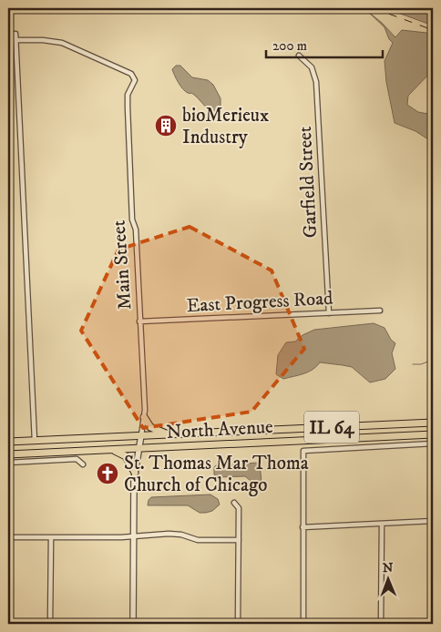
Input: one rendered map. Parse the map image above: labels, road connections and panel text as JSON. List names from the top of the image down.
{
  "streets": {
    "main road": ["IL 64", "North Avenue"],
    "street": ["Garfield Street", "Main Street", "East Progress Road"]
  },
  "crossings": [
    ["Garfield Street", "East Progress Road"],
    ["Main Street", "East Progress Road"],
    ["Main Street", "North Avenue"]
  ],
  "places": {
    "building": ["bioMerieux Industry"],
    "church": ["St. Thomas Mar Thoma Church of Chicago"]
  },
  "scale_bar": "200 m",
  "north": "top"
}
